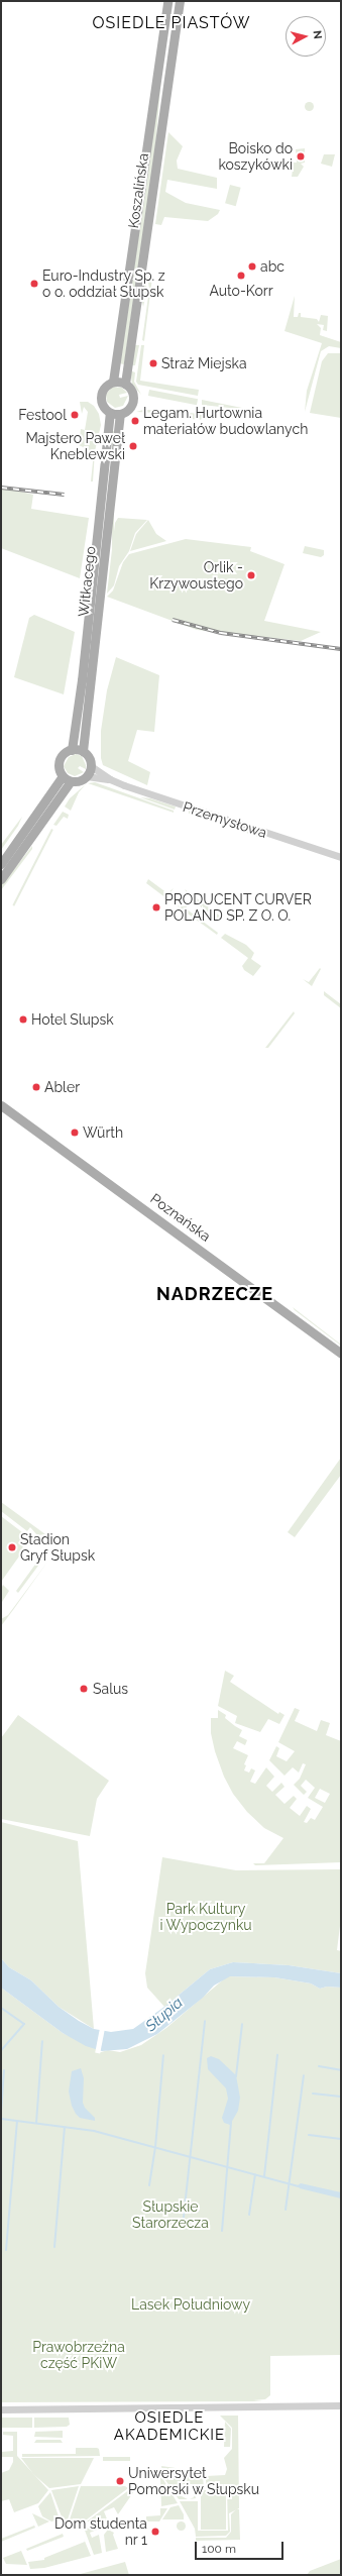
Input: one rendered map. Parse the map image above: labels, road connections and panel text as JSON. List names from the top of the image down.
{
  "streets": {
    "main road": ["Koszalińska", "Witkacego", "Poznańska"],
    "street": ["Przemysłowa"]
  },
  "crossings": [
    ["Koszalińska", "Witkacego"],
    ["Witkacego", "Przemysłowa"]
  ],
  "districts": ["OSIEDLE PIASTÓW", "NADRZECZE", "OSIEDLE AKADEMICKIE"],
  "water": ["Słupia"],
  "parks": [
    "Park Kultury i Wypoczynku",
    "Słupskie Starorzecza",
    "Lasek Południowy",
    "Prawobrzeżna część PKiW"
  ],
  "places": [
    "Boisko do koszykówki",
    "abc",
    "Auto-Korr",
    "Euro-Industry Sp. z o o. oddział Słupsk",
    "Straż Miejska",
    "Festool",
    "Legam. Hurtownia materiałów budowlanych",
    "Majstero Paweł Kneblewski",
    "Orlik - Krzywoustego",
    "PRODUCENT CURVER POLAND SP. Z O. O.",
    "Hotel Slupsk",
    "Abler",
    "Würth",
    "Stadion Gryf Słupsk",
    "Salus",
    "Uniwersytet Pomorski w Słupsku",
    "Dom studenta nr 1"
  ],
  "scale_bar": "100 m",
  "north": "right"
}
